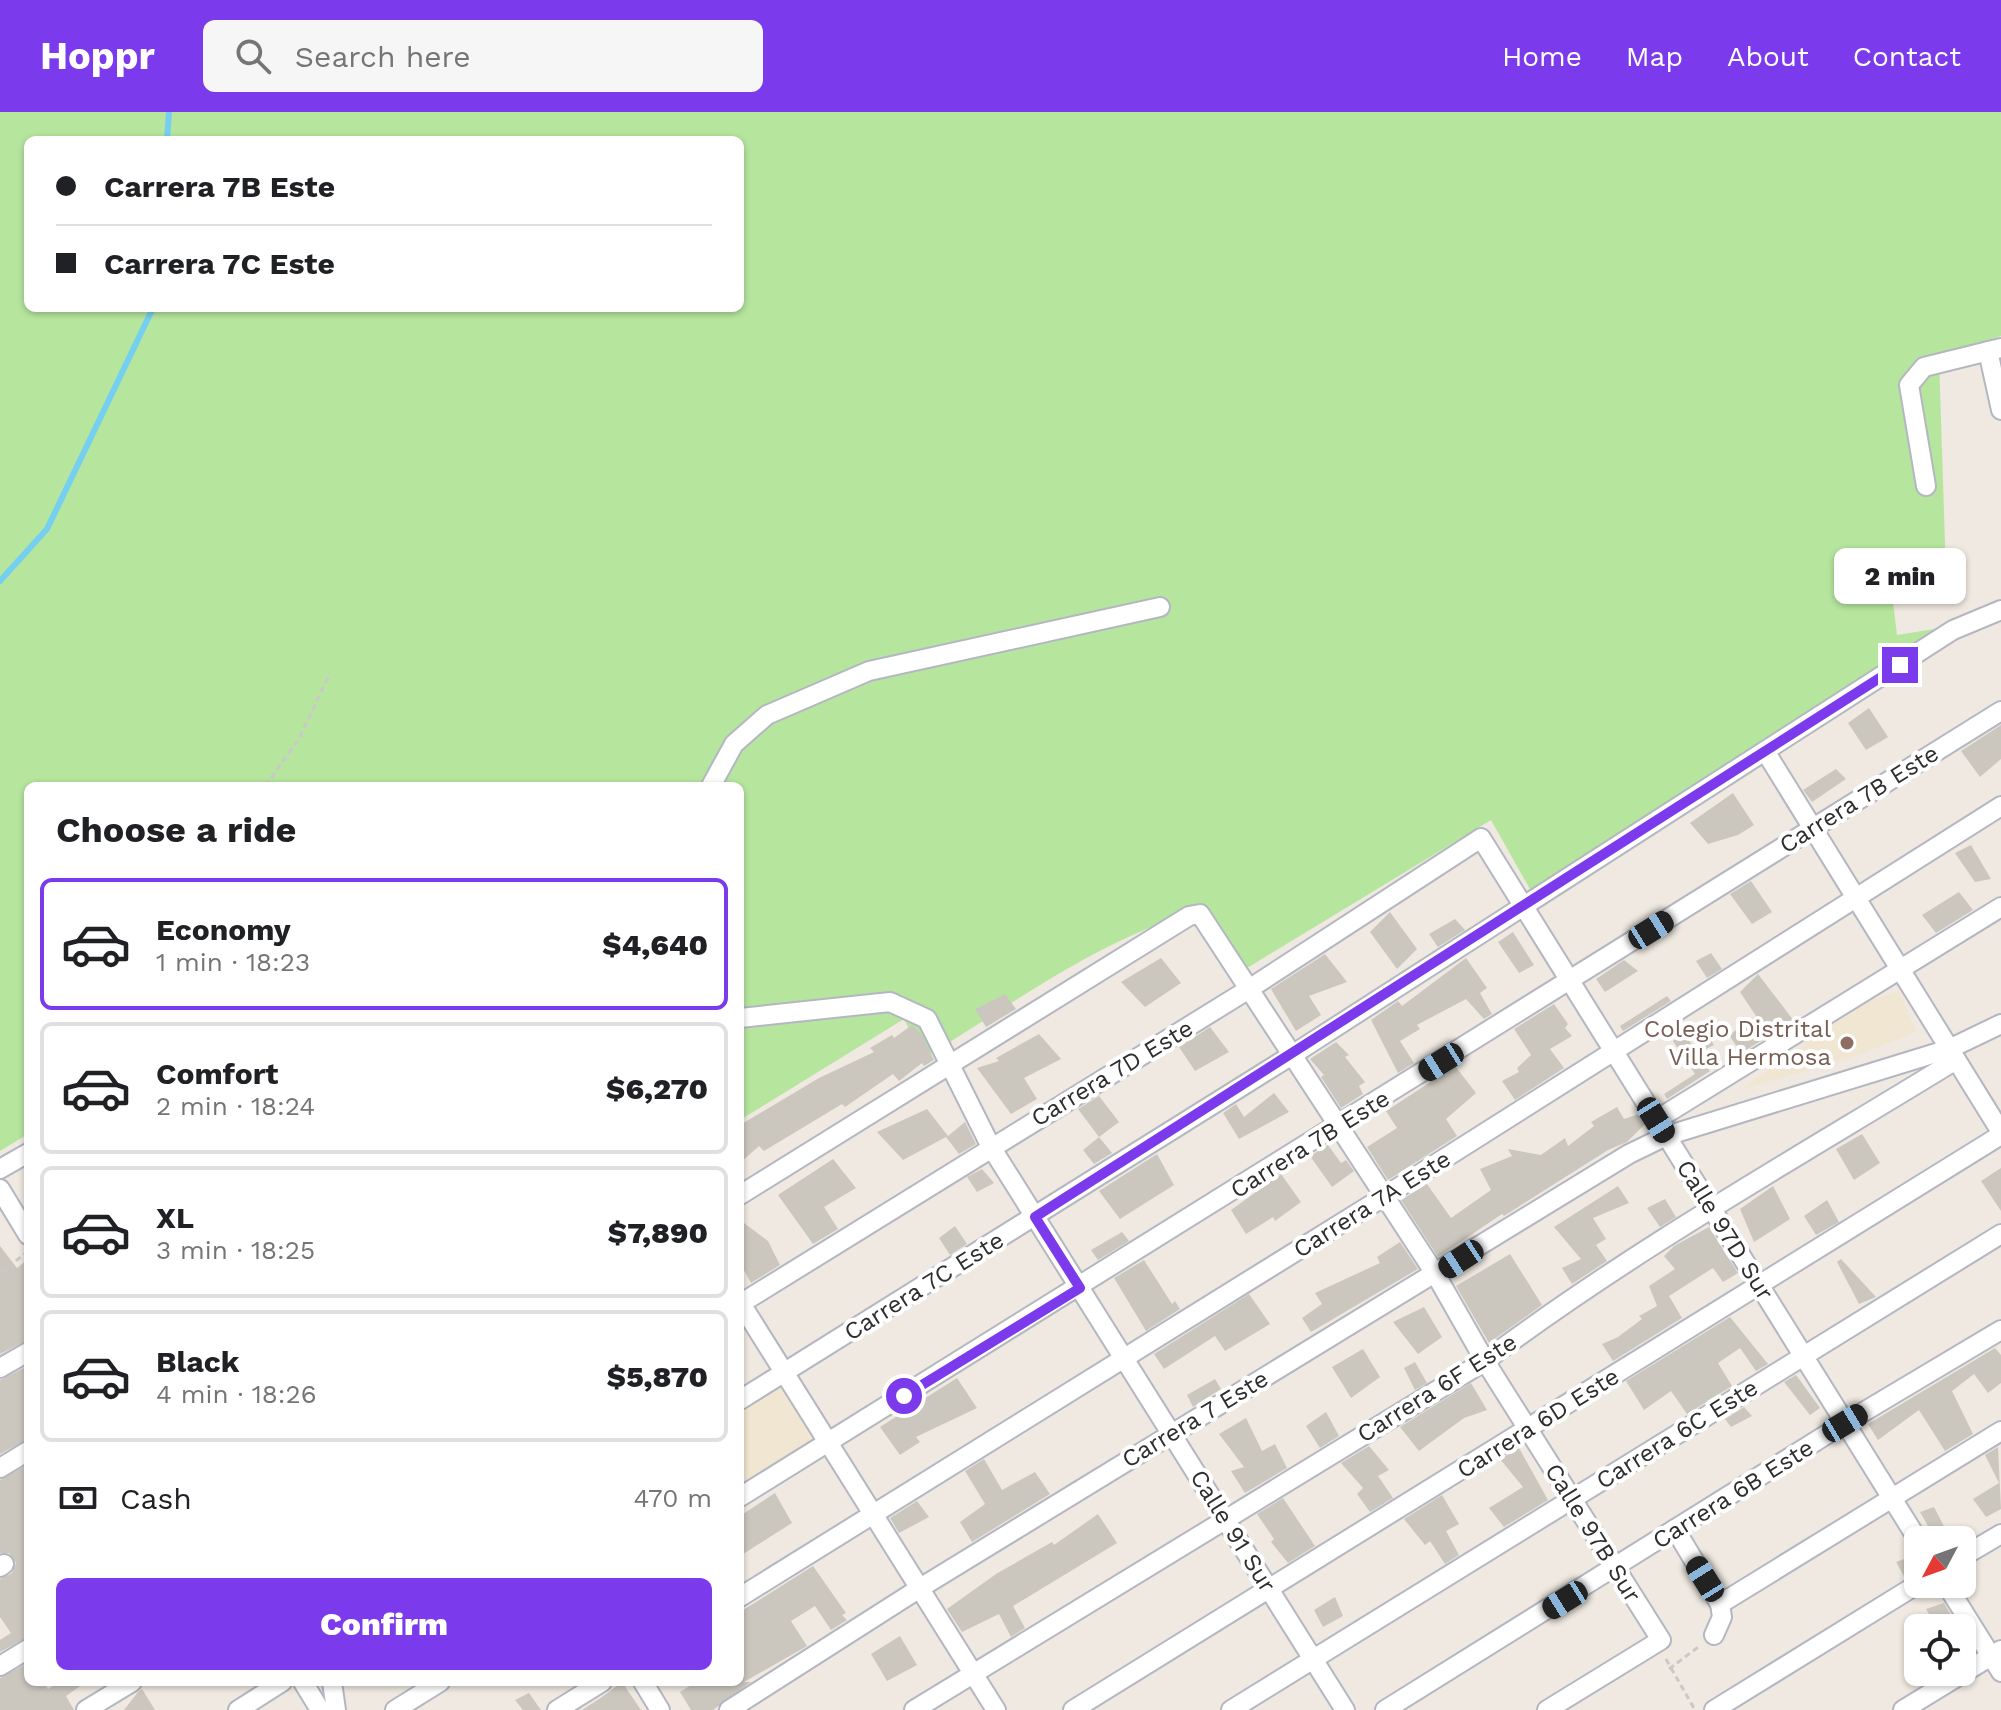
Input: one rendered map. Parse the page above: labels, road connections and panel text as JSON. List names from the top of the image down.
{
  "streets": {
    "street": [
      "Carrera 7B Este",
      "Carrera 7D Este",
      "Carrera 7A Este",
      "Calle 97D Sur",
      "Carrera 7C Este",
      "Carrera 6F Este",
      "Carrera 7 Este",
      "Carrera 6D Este",
      "Carrera 6C Este",
      "Carrera 6B Este",
      "Calle 91 Sur",
      "Calle 97B Sur"
    ]
  },
  "crossings": [
    ["Carrera 7B Este", "Calle 97D Sur"],
    ["Carrera 7B Este", "Calle 91 Sur"],
    ["Carrera 7B Este", "Calle 97B Sur"],
    ["Carrera 7D Este", "Calle 97D Sur"],
    ["Carrera 7D Este", "Calle 91 Sur"],
    ["Carrera 7D Este", "Calle 97B Sur"],
    ["Carrera 7A Este", "Calle 97D Sur"],
    ["Carrera 7A Este", "Calle 91 Sur"],
    ["Carrera 7A Este", "Calle 97B Sur"],
    ["Calle 97D Sur", "Carrera 7C Este"],
    ["Calle 97D Sur", "Carrera 6F Este"],
    ["Calle 97D Sur", "Carrera 7 Este"],
    ["Calle 97D Sur", "Carrera 6D Este"],
    ["Calle 97D Sur", "Carrera 6C Este"],
    ["Calle 97D Sur", "Carrera 6B Este"],
    ["Carrera 7C Este", "Calle 91 Sur"],
    ["Carrera 7C Este", "Calle 97B Sur"],
    ["Carrera 6F Este", "Carrera 7 Este"],
    ["Carrera 6F Este", "Calle 91 Sur"],
    ["Carrera 6F Este", "Calle 97B Sur"],
    ["Carrera 7 Este", "Calle 91 Sur"],
    ["Carrera 7 Este", "Calle 97B Sur"],
    ["Carrera 6D Este", "Calle 91 Sur"],
    ["Carrera 6D Este", "Calle 97B Sur"],
    ["Carrera 6C Este", "Calle 91 Sur"],
    ["Carrera 6C Este", "Calle 97B Sur"],
    ["Carrera 6B Este", "Calle 97B Sur"],
    ["Calle 91 Sur", "Calle 97B Sur"]
  ],
  "places": ["Colegio Distrital Villa Hermosa"],
  "north": "bottom left",
  "page": {
    "header": "Hoppr",
    "search": "Search here",
    "nav": [
      "Home",
      "Map",
      "About",
      "Contact"
    ],
    "banner": ["Carrera 7B Este", "Carrera 7C Este"],
    "bubble": "2 min",
    "heading": "Choose a ride",
    "list": [
      {
        "name": "Economy",
        "note": "1 min · 18:23",
        "value": "$4,640"
      },
      {
        "name": "Comfort",
        "note": "2 min · 18:24",
        "value": "$6,270"
      },
      {
        "name": "XL",
        "note": "3 min · 18:25",
        "value": "$7,890"
      },
      {
        "name": "Black",
        "note": "4 min · 18:26",
        "value": "$5,870"
      }
    ],
    "pay": ["Cash", "470 m"],
    "buttons": "Confirm"
  }
}
